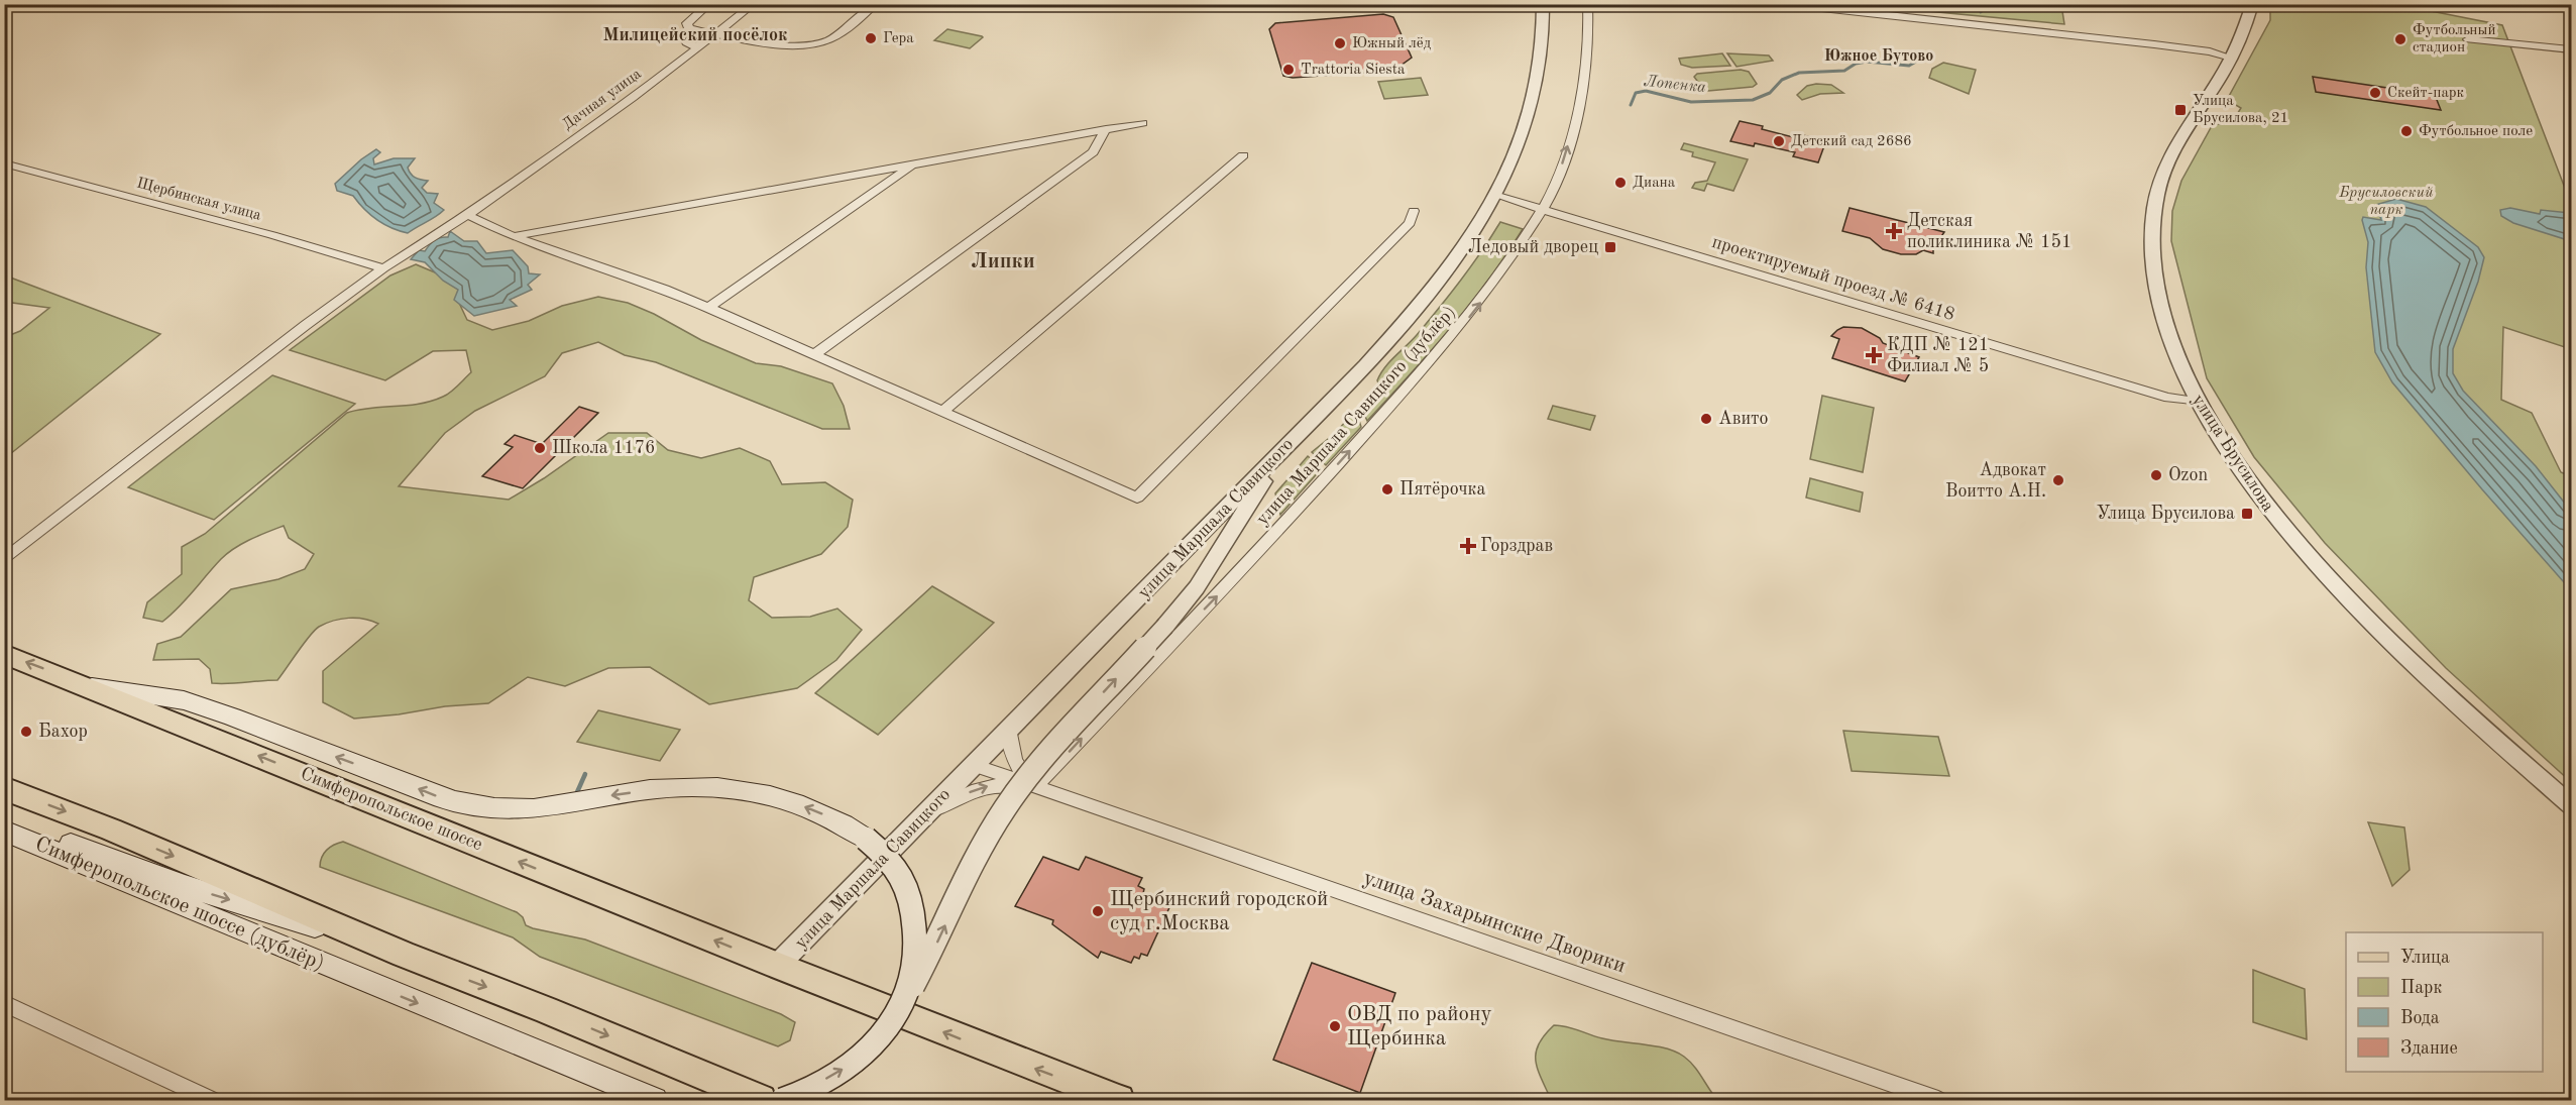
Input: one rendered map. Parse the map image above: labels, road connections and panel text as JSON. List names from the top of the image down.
{
  "streets": {
    "main road": ["Симферопольское шоссе", "Симферопольское шоссе (дублёр)"],
    "street": [
      "Дачная улица",
      "Щербинская улица",
      "проектируемый проезд № 6418",
      "улица Маршала Савицкого (дублёр)",
      "улица Брусилова",
      "улица Маршала Савицкого",
      "улица Захарьинские Дворики"
    ]
  },
  "crossings": [
    ["Дачная улица", "Щербинская улица"],
    ["проектируемый проезд № 6418", "улица Маршала Савицкого (дублёр)"],
    ["проектируемый проезд № 6418", "улица Брусилова"],
    ["проектируемый проезд № 6418", "улица Маршала Савицкого"],
    ["улица Маршала Савицкого (дублёр)", "улица Захарьинские Дворики"],
    ["улица Маршала Савицкого", "Симферопольское шоссе"],
    ["улица Маршала Савицкого", "улица Захарьинские Дворики"]
  ],
  "districts": ["Милицейский посёлок", "Южное Бутово", "Липки"],
  "water": ["Лопенка"],
  "parks": ["Брусиловский парк"],
  "places": {
    "other": [
      "Гера",
      "Футбольный стадион",
      "Южный лёд",
      "Trattoria Siesta",
      "Скейт-парк",
      "Футбольное поле",
      "Детский сад 2686",
      "Диана",
      "Авито",
      "Школа 1176",
      "Ozon",
      "Адвокат Воитто А.Н.",
      "Пятёрочка",
      "Бахор",
      "Щербинский городской суд г.Москва",
      "ОВД по району Щербинка"
    ],
    "transit": ["Улица Брусилова, 21", "Ледовый дворец", "Улица Брусилова"],
    "health": ["Детская поликлиника № 151", "КДП № 121 Филиал № 5", "Горздрав"]
  },
  "legend": [
    "Улица",
    "Парк",
    "Вода",
    "Здание"
  ]
}
